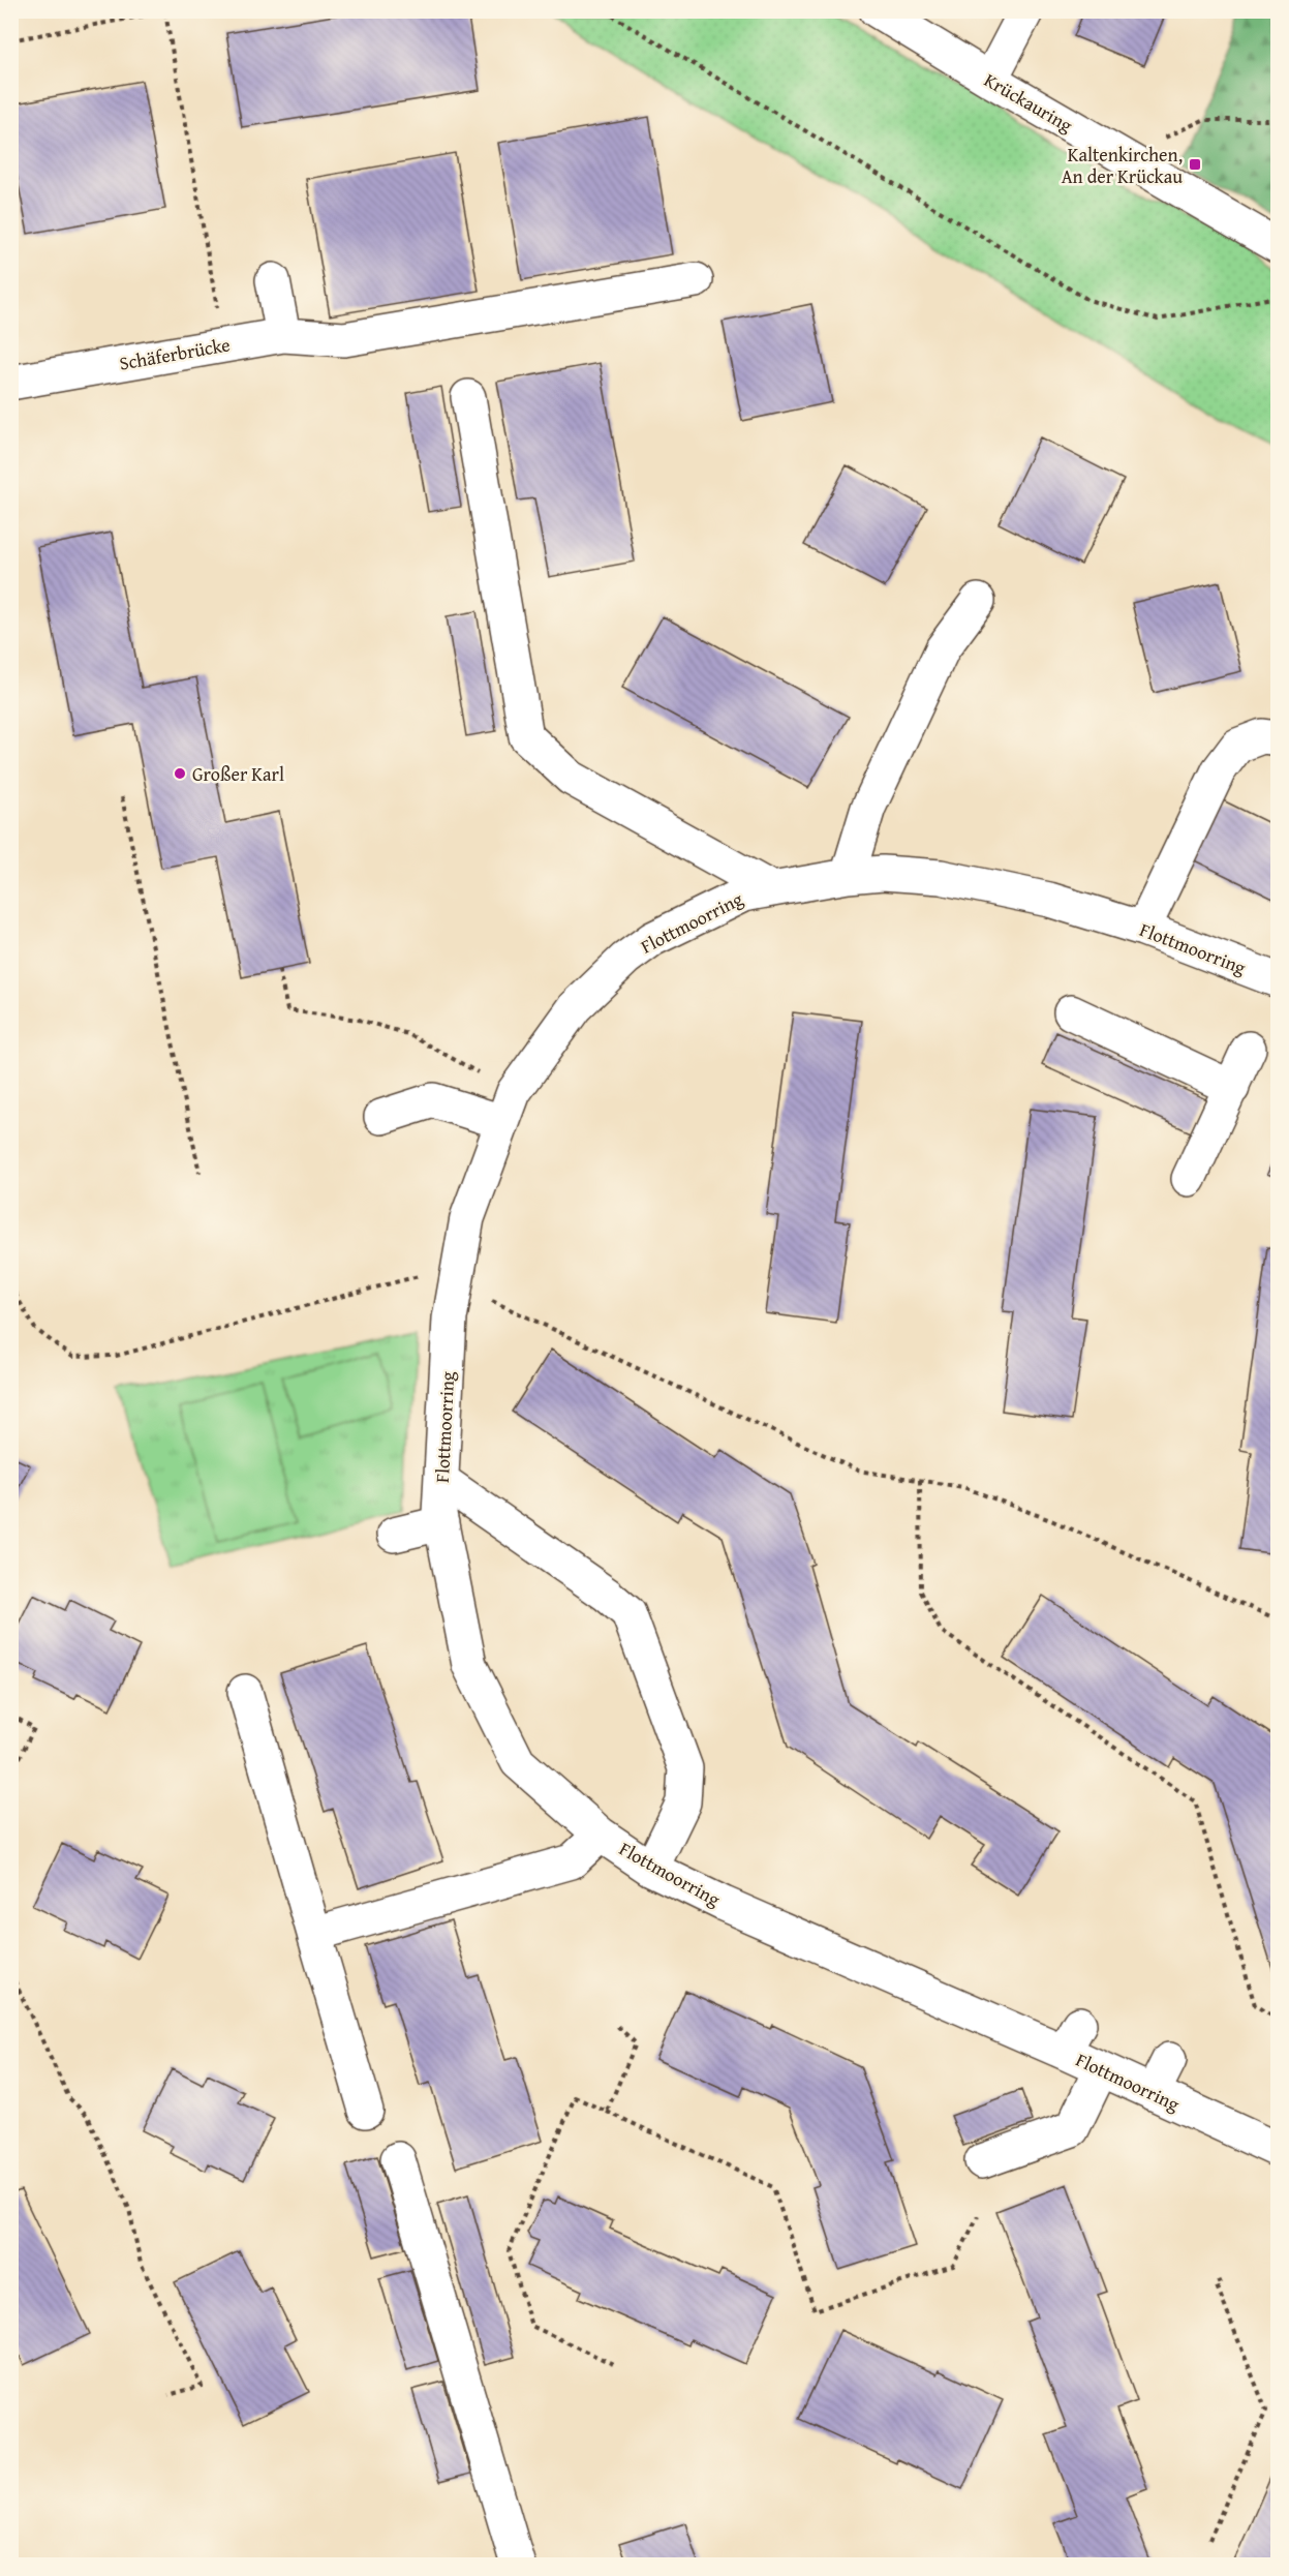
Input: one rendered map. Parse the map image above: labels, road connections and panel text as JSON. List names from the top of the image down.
{
  "streets": {
    "street": ["Krückauring", "Schäferbrücke", "Flottmoorring"]
  },
  "places": {
    "transit": ["Kaltenkirchen, An der Krückau"],
    "other": ["Großer Karl"]
  }
}
